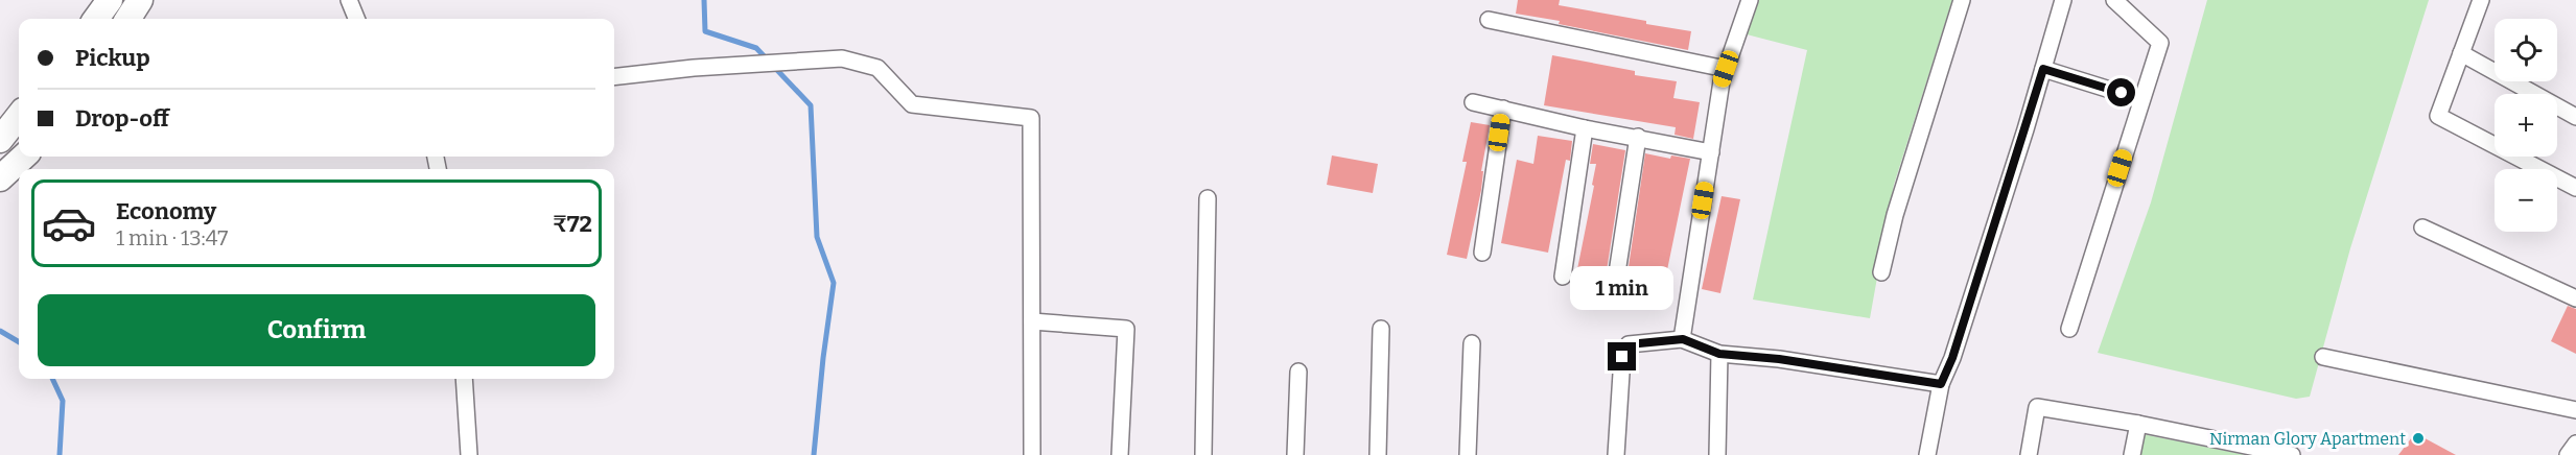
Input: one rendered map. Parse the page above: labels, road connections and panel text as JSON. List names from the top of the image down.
{
  "places": ["Nirman Glory Apartment"],
  "page": {
    "map_buttons": ["+", "−"],
    "banner": ["Pickup", "Drop-off"],
    "list": [
      {
        "name": "Economy",
        "note": "1 min · 13:47",
        "value": "₹72"
      }
    ],
    "bubble": "1 min",
    "buttons": "Confirm"
  }
}
